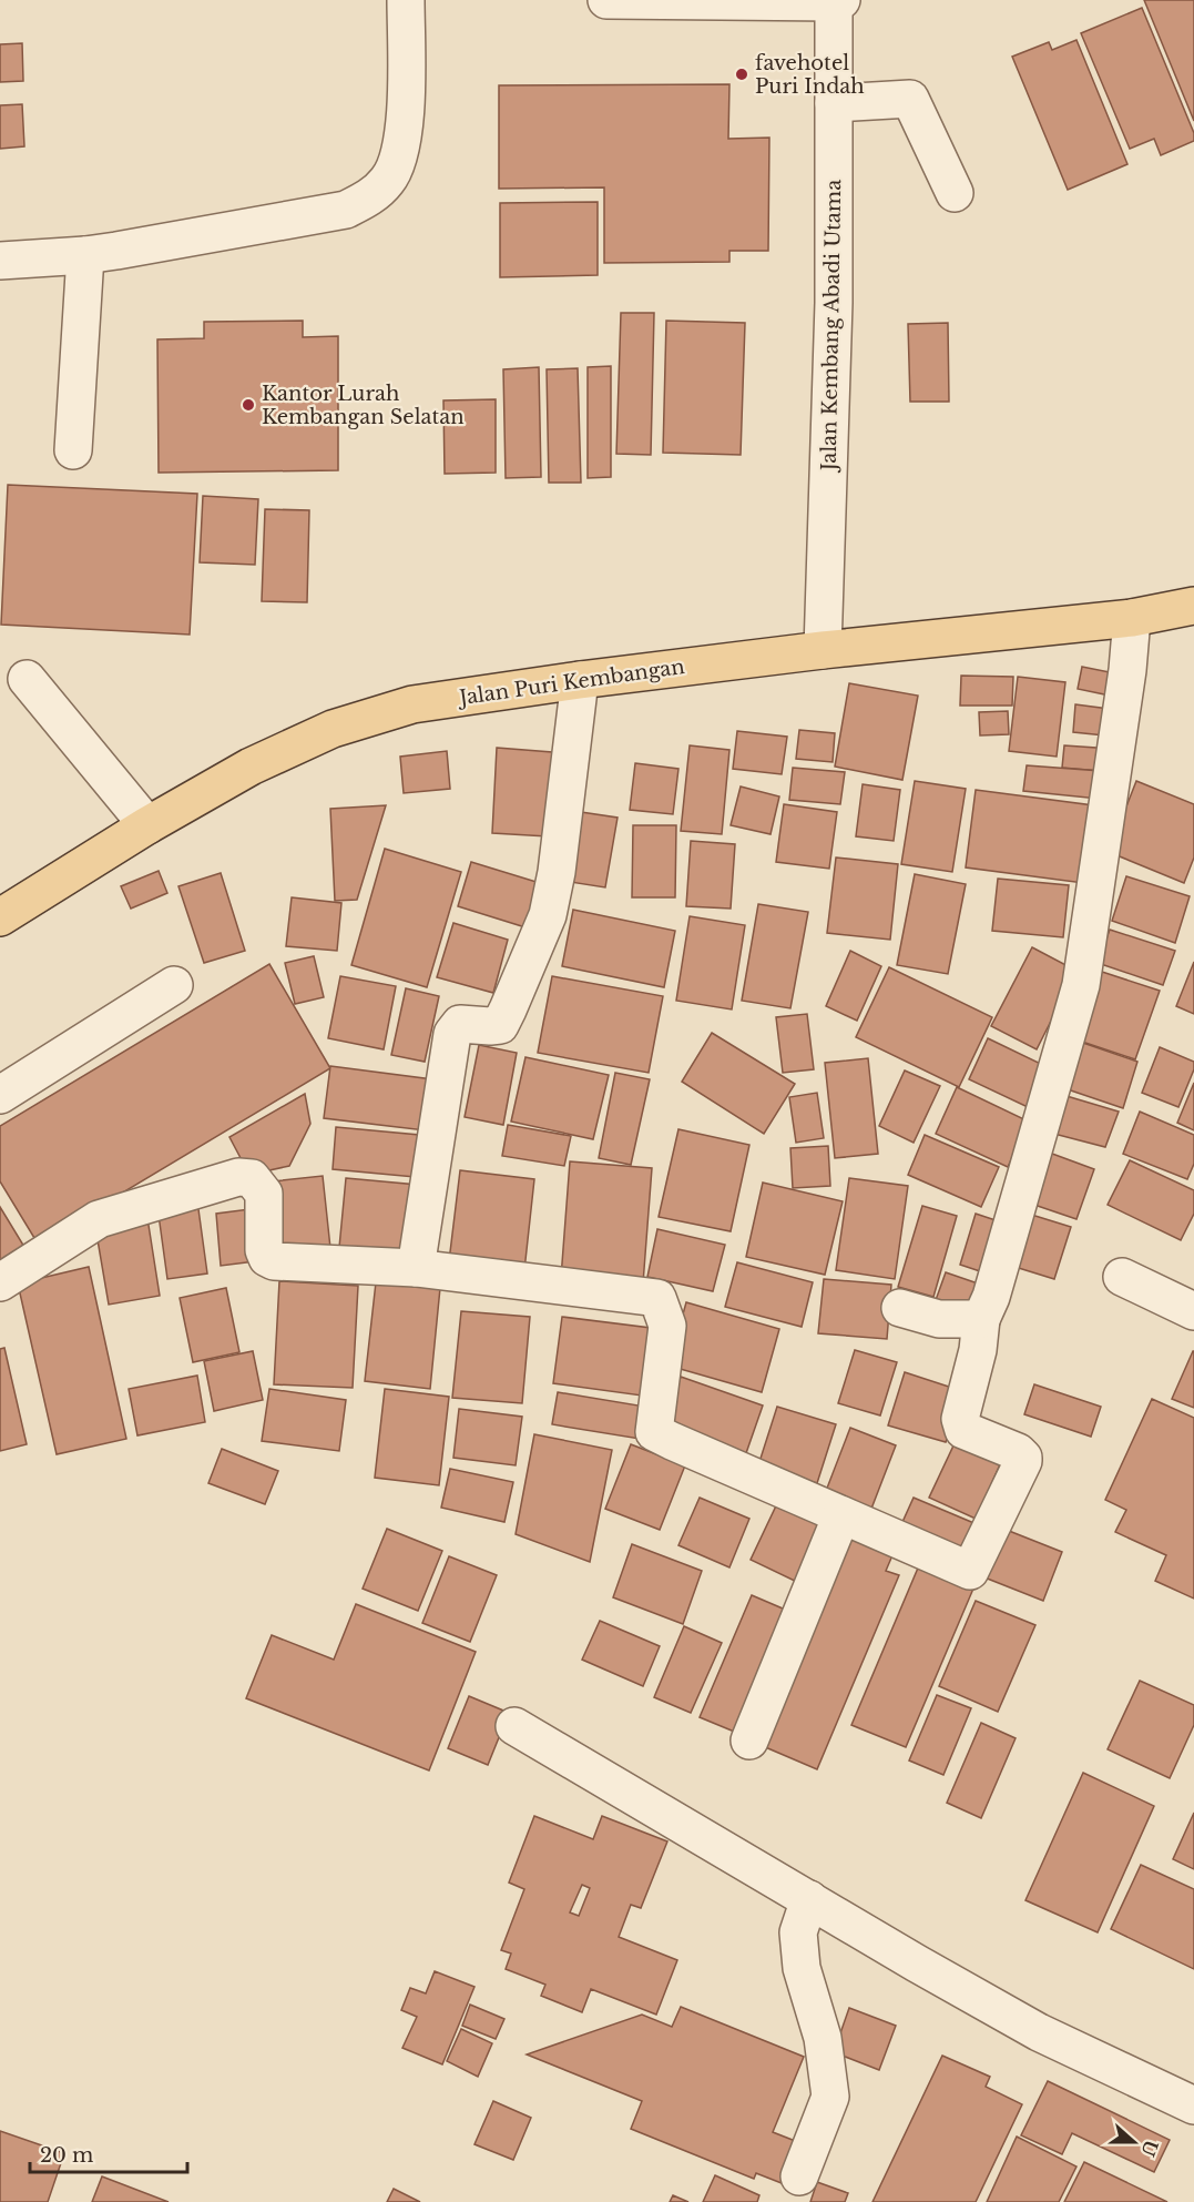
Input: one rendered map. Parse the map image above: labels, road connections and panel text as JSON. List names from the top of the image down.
{
  "streets": {
    "main road": ["Jalan Puri Kembangan"],
    "street": ["Jalan Kembang Abadi Utama"]
  },
  "crossings": [
    ["Jalan Kembang Abadi Utama", "Jalan Puri Kembangan"]
  ],
  "places": ["favehotel Puri Indah", "Kantor Lurah Kembangan Selatan"],
  "scale_bar": "20 m",
  "north": "right"
}
